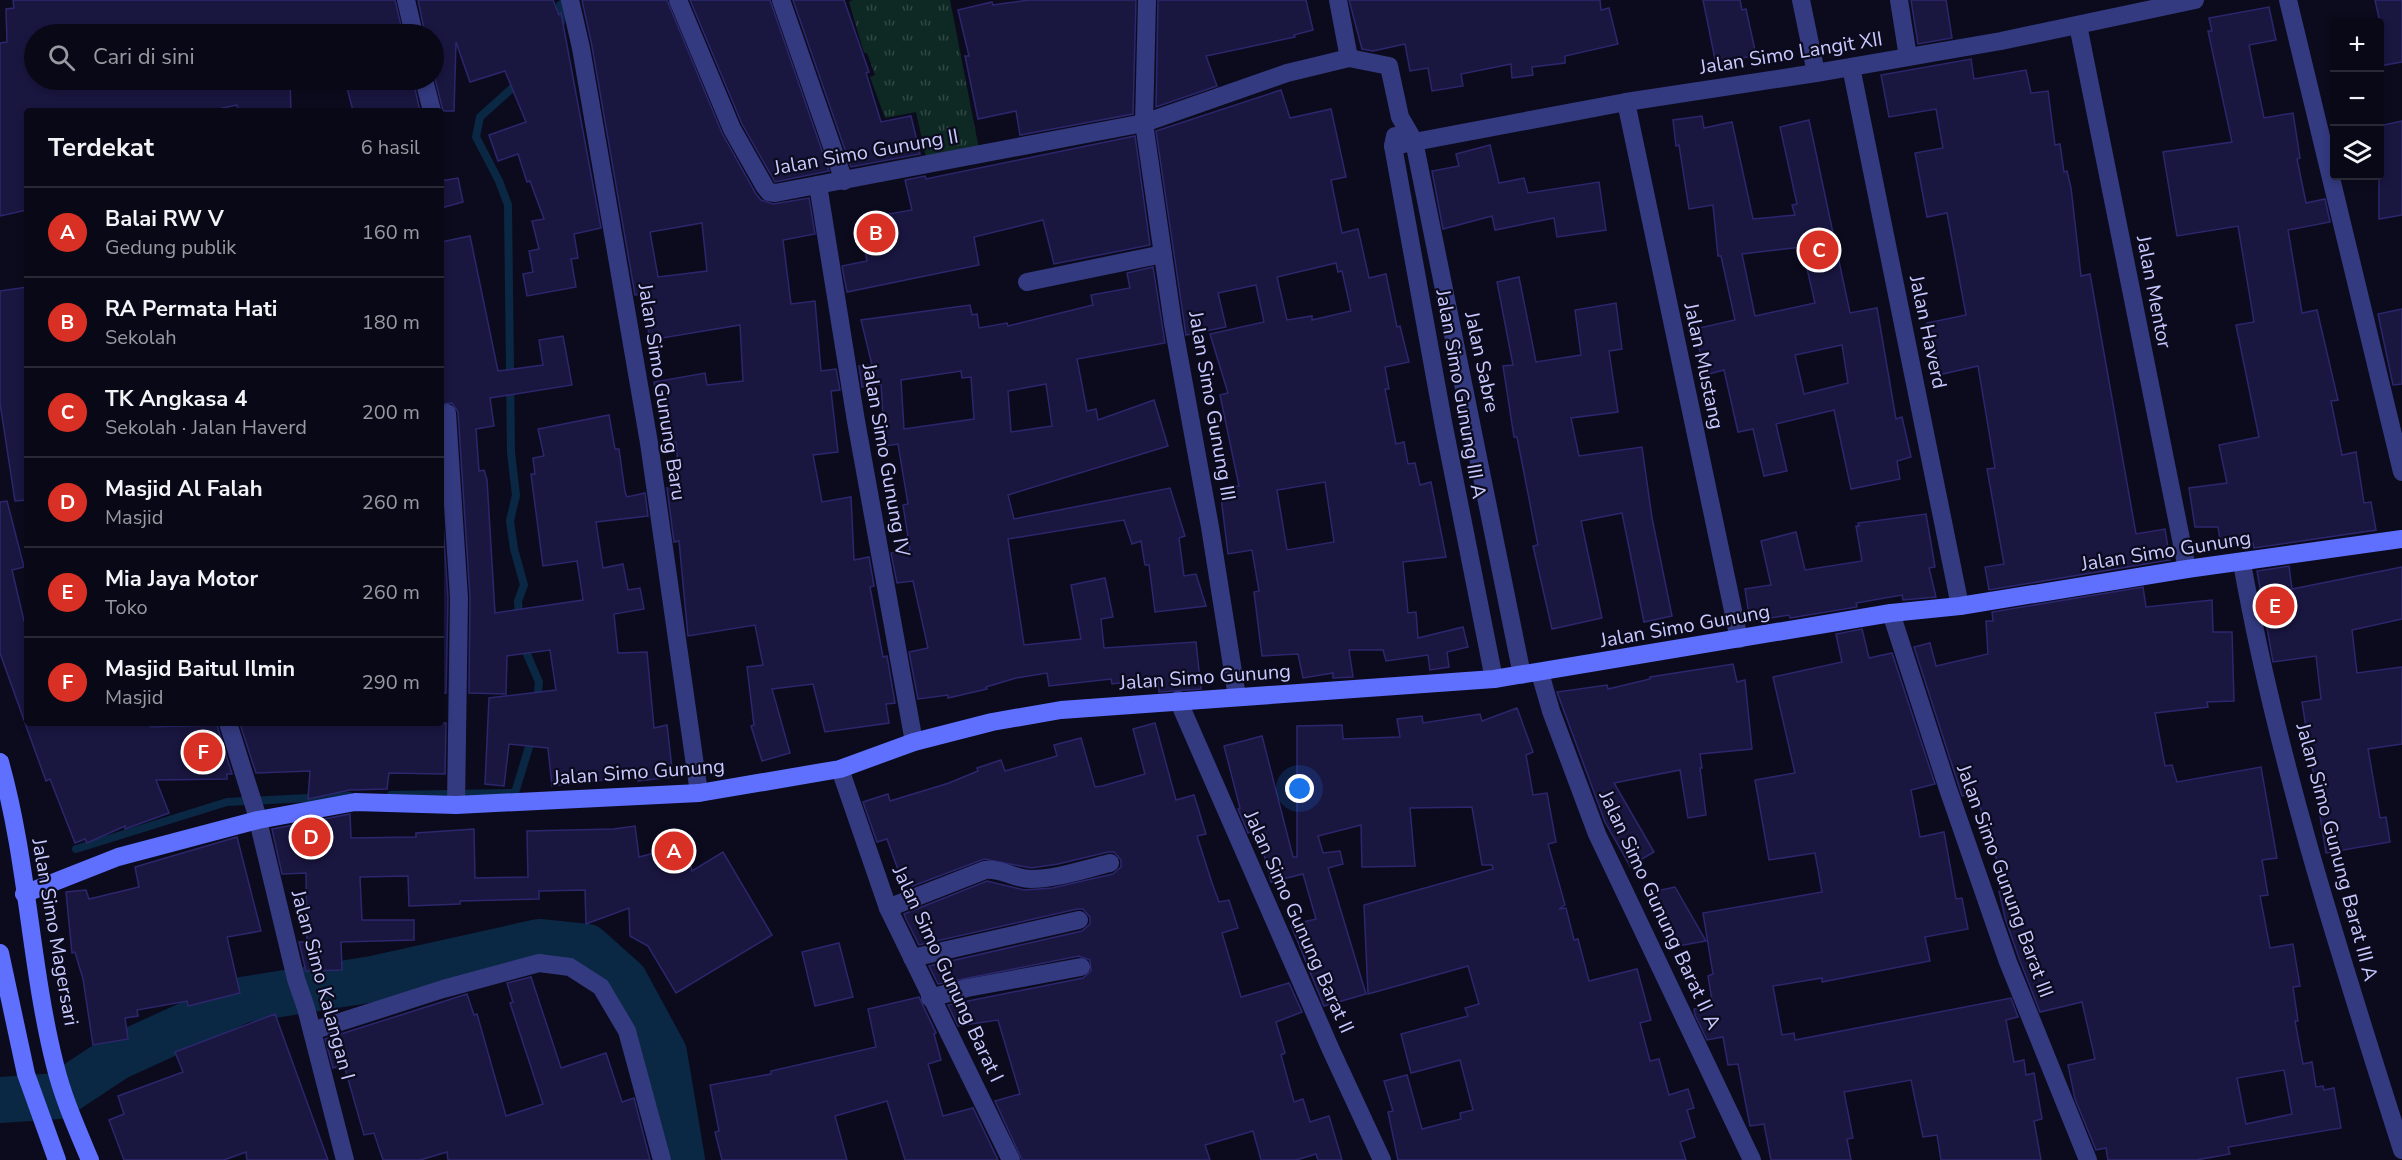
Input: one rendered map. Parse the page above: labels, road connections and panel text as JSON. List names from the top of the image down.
{
  "streets": {
    "main road": ["Jalan Simo Gunung", "Jalan Simo Magersari"],
    "street": [
      "Jalan Simo Langit XII",
      "Jalan Simo Gunung II",
      "Jalan Mentor",
      "Jalan Haverd",
      "Jalan Sabre",
      "Jalan Mustang",
      "Jalan Simo Gunung Baru",
      "Jalan Simo Gunung III A",
      "Jalan Simo Gunung III",
      "Jalan Simo Gunung IV",
      "Jalan Simo Gunung Barat III A",
      "Jalan Simo Gunung Barat III",
      "Jalan Simo Gunung Barat II A",
      "Jalan Simo Gunung Barat II",
      "Jalan Simo Gunung Barat I",
      "Jalan Simo Kalangan I"
    ]
  },
  "crossings": [
    ["Jalan Simo Langit XII", "Jalan Mentor"],
    ["Jalan Simo Langit XII", "Jalan Haverd"],
    ["Jalan Simo Langit XII", "Jalan Sabre"],
    ["Jalan Simo Langit XII", "Jalan Mustang"],
    ["Jalan Simo Langit XII", "Jalan Simo Gunung III A"],
    ["Jalan Simo Gunung II", "Jalan Sabre"],
    ["Jalan Simo Gunung II", "Jalan Simo Gunung III"],
    ["Jalan Simo Gunung II", "Jalan Simo Gunung IV"],
    ["Jalan Mentor", "Jalan Simo Gunung"],
    ["Jalan Haverd", "Jalan Simo Gunung"],
    ["Jalan Sabre", "Jalan Simo Gunung III A"],
    ["Jalan Sabre", "Jalan Simo Gunung"],
    ["Jalan Sabre", "Jalan Simo Gunung Barat II A"],
    ["Jalan Mustang", "Jalan Simo Gunung"],
    ["Jalan Simo Gunung Baru", "Jalan Simo Gunung"],
    ["Jalan Simo Gunung III A", "Jalan Simo Gunung"],
    ["Jalan Simo Gunung III", "Jalan Simo Gunung"],
    ["Jalan Simo Gunung IV", "Jalan Simo Gunung"],
    ["Jalan Simo Gunung", "Jalan Simo Gunung Barat III A"],
    ["Jalan Simo Gunung", "Jalan Simo Gunung Barat III"],
    ["Jalan Simo Gunung", "Jalan Simo Gunung Barat II A"],
    ["Jalan Simo Gunung", "Jalan Simo Gunung Barat II"],
    ["Jalan Simo Gunung", "Jalan Simo Magersari"],
    ["Jalan Simo Gunung", "Jalan Simo Gunung Barat I"],
    ["Jalan Simo Gunung", "Jalan Simo Kalangan I"]
  ],
  "page": {
    "map_buttons": ["+", "−"],
    "search": "Cari di sini",
    "heading": ["Terdekat", "6 hasil"],
    "list": [
      {
        "mark": "A",
        "name": "Balai RW V",
        "note": "Gedung publik",
        "value": "160 m"
      },
      {
        "mark": "B",
        "name": "RA Permata Hati",
        "note": "Sekolah",
        "value": "180 m"
      },
      {
        "mark": "C",
        "name": "TK Angkasa 4",
        "note": "Sekolah · Jalan Haverd",
        "value": "200 m"
      },
      {
        "mark": "D",
        "name": "Masjid Al Falah",
        "note": "Masjid",
        "value": "260 m"
      },
      {
        "mark": "E",
        "name": "Mia Jaya Motor",
        "note": "Toko",
        "value": "260 m"
      },
      {
        "mark": "F",
        "name": "Masjid Baitul Ilmin",
        "note": "Masjid",
        "value": "290 m"
      }
    ],
    "pins": [
      "B",
      "C",
      "E",
      "F",
      "D",
      "A"
    ]
  }
}
